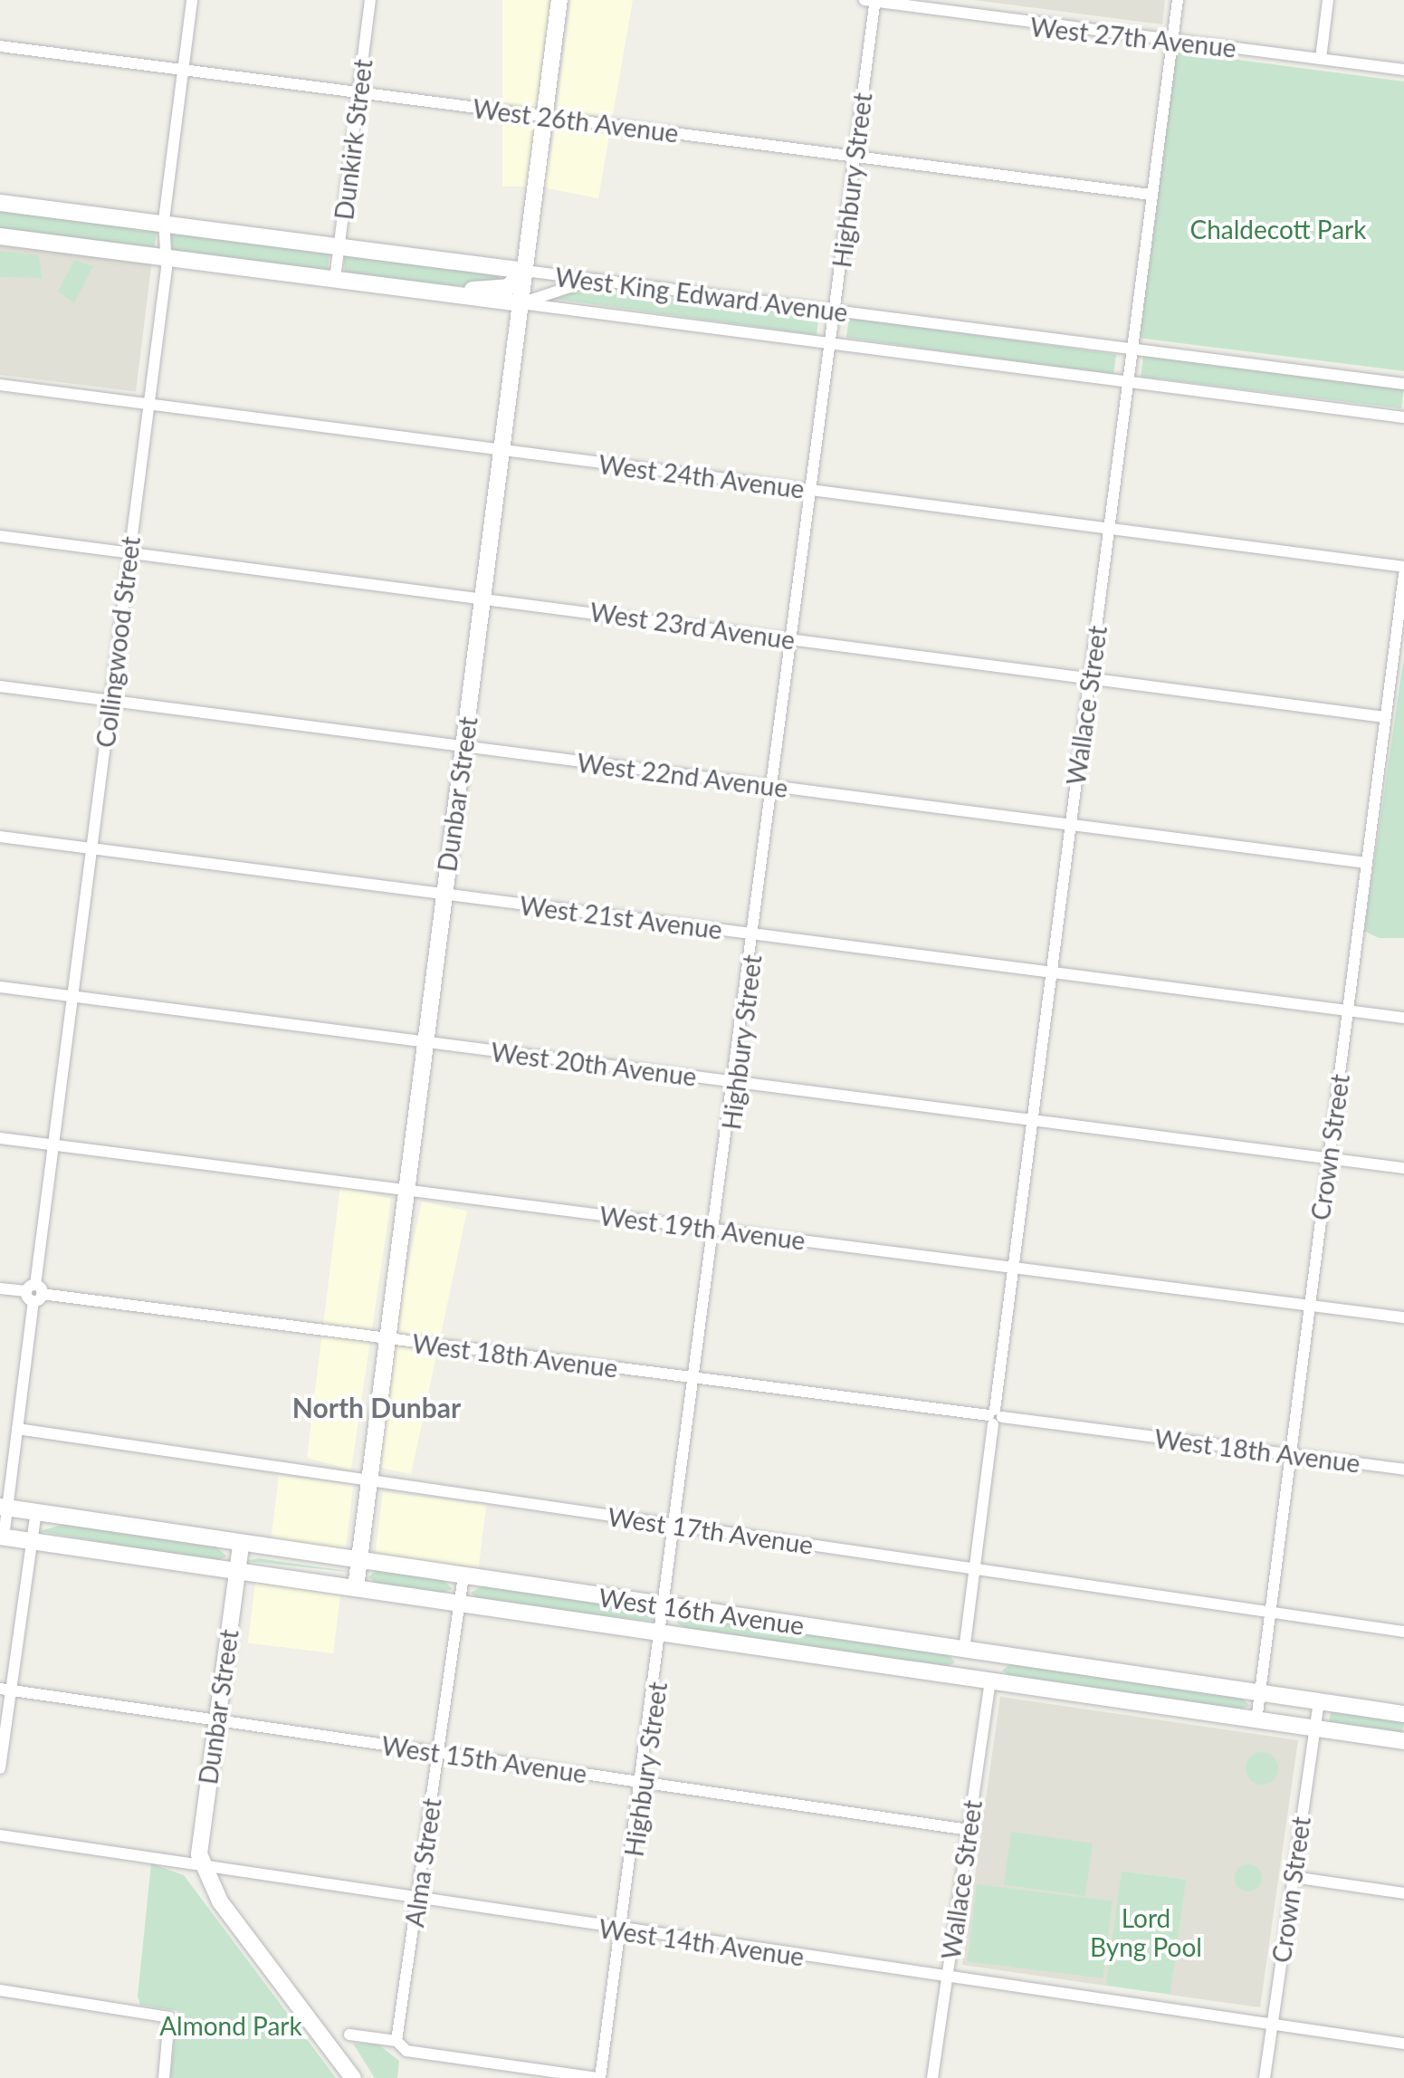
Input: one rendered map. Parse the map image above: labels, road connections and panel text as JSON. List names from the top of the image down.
{
  "streets": {
    "main road": ["West King Edward Avenue", "Dunbar Street", "West 16th Avenue"],
    "street": [
      "West 27th Avenue",
      "West 26th Avenue",
      "Dunkirk Street",
      "Highbury Street",
      "West 24th Avenue",
      "West 23rd Avenue",
      "Collingwood Street",
      "Wallace Street",
      "West 22nd Avenue",
      "West 21st Avenue",
      "West 20th Avenue",
      "Crown Street",
      "West 19th Avenue",
      "West 18th Avenue",
      "West 17th Avenue",
      "West 15th Avenue",
      "Alma Street",
      "West 14th Avenue"
    ]
  },
  "crossings": [
    ["West 27th Avenue", "Highbury Street"],
    ["West 27th Avenue", "Wallace Street"],
    ["West 26th Avenue", "Dunkirk Street"],
    ["West 26th Avenue", "Highbury Street"],
    ["West 26th Avenue", "Collingwood Street"],
    ["West 26th Avenue", "Wallace Street"],
    ["West 26th Avenue", "Dunbar Street"],
    ["Dunkirk Street", "West King Edward Avenue"],
    ["Highbury Street", "West King Edward Avenue"],
    ["Highbury Street", "West 24th Avenue"],
    ["Highbury Street", "West 23rd Avenue"],
    ["Highbury Street", "West 22nd Avenue"],
    ["Highbury Street", "West 21st Avenue"],
    ["Highbury Street", "West 20th Avenue"],
    ["Highbury Street", "West 19th Avenue"],
    ["Highbury Street", "West 18th Avenue"],
    ["Highbury Street", "West 17th Avenue"],
    ["Highbury Street", "West 16th Avenue"],
    ["Highbury Street", "West 15th Avenue"],
    ["Highbury Street", "West 14th Avenue"],
    ["West King Edward Avenue", "Collingwood Street"],
    ["West King Edward Avenue", "Wallace Street"],
    ["West King Edward Avenue", "Dunbar Street"],
    ["West 24th Avenue", "Collingwood Street"],
    ["West 24th Avenue", "Wallace Street"],
    ["West 24th Avenue", "Dunbar Street"],
    ["West 23rd Avenue", "Collingwood Street"],
    ["West 23rd Avenue", "Wallace Street"],
    ["West 23rd Avenue", "Dunbar Street"],
    ["West 23rd Avenue", "Crown Street"],
    ["Collingwood Street", "West 22nd Avenue"],
    ["Collingwood Street", "West 21st Avenue"],
    ["Collingwood Street", "West 20th Avenue"],
    ["Collingwood Street", "West 19th Avenue"],
    ["Collingwood Street", "West 18th Avenue"],
    ["Collingwood Street", "West 17th Avenue"],
    ["Collingwood Street", "West 16th Avenue"],
    ["Wallace Street", "West 22nd Avenue"],
    ["Wallace Street", "West 21st Avenue"],
    ["Wallace Street", "West 20th Avenue"],
    ["Wallace Street", "West 19th Avenue"],
    ["Wallace Street", "West 18th Avenue"],
    ["Wallace Street", "West 17th Avenue"],
    ["Wallace Street", "West 16th Avenue"],
    ["Wallace Street", "West 15th Avenue"],
    ["Wallace Street", "West 14th Avenue"],
    ["West 22nd Avenue", "Dunbar Street"],
    ["West 22nd Avenue", "Crown Street"],
    ["Dunbar Street", "West 21st Avenue"],
    ["Dunbar Street", "West 20th Avenue"],
    ["Dunbar Street", "West 19th Avenue"],
    ["Dunbar Street", "West 18th Avenue"],
    ["Dunbar Street", "West 17th Avenue"],
    ["Dunbar Street", "West 16th Avenue"],
    ["Dunbar Street", "West 15th Avenue"],
    ["Dunbar Street", "West 14th Avenue"],
    ["West 21st Avenue", "Crown Street"],
    ["West 20th Avenue", "Crown Street"],
    ["Crown Street", "West 19th Avenue"],
    ["Crown Street", "West 18th Avenue"],
    ["Crown Street", "West 17th Avenue"],
    ["Crown Street", "West 16th Avenue"],
    ["Crown Street", "West 14th Avenue"],
    ["West 16th Avenue", "Alma Street"],
    ["West 15th Avenue", "Alma Street"],
    ["Alma Street", "West 14th Avenue"]
  ],
  "districts": ["North Dunbar"],
  "parks": ["Chaldecott Park", "Lord Byng Pool", "Almond Park"]
}
